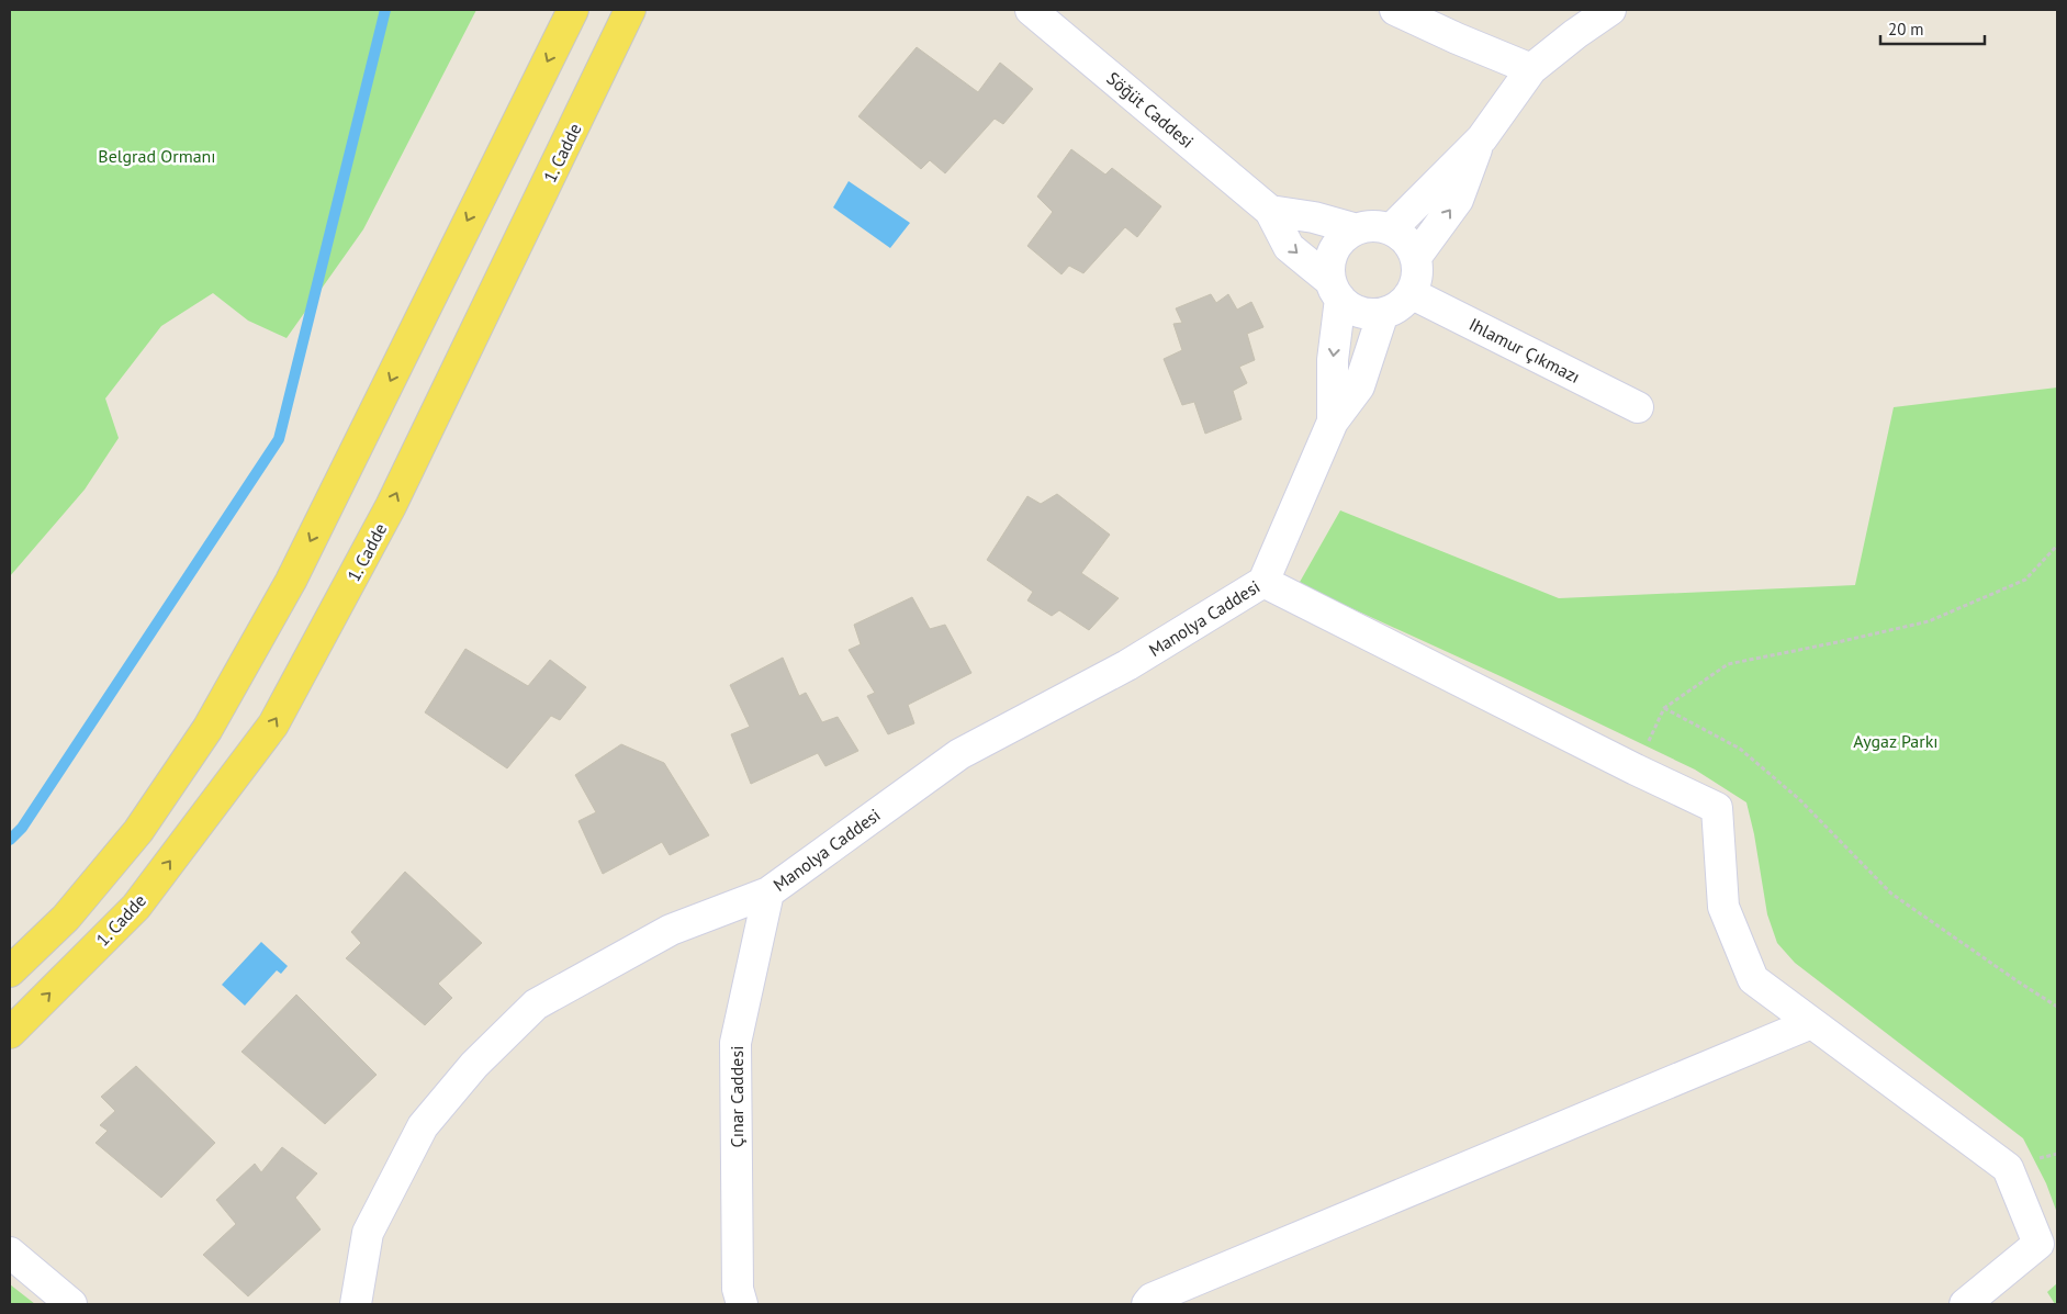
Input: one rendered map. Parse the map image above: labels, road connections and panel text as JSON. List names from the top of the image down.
{
  "streets": {
    "main road": ["1. Cadde"],
    "street": [
      "Söğüt Caddesi",
      "Ihlamur Çıkmazı",
      "Manolya Caddesi",
      "Çınar Caddesi"
    ]
  },
  "crossings": [
    ["Manolya Caddesi", "Çınar Caddesi"]
  ],
  "parks": ["Belgrad Ormanı", "Aygaz Parkı"],
  "scale_bar": "20 m"
}
